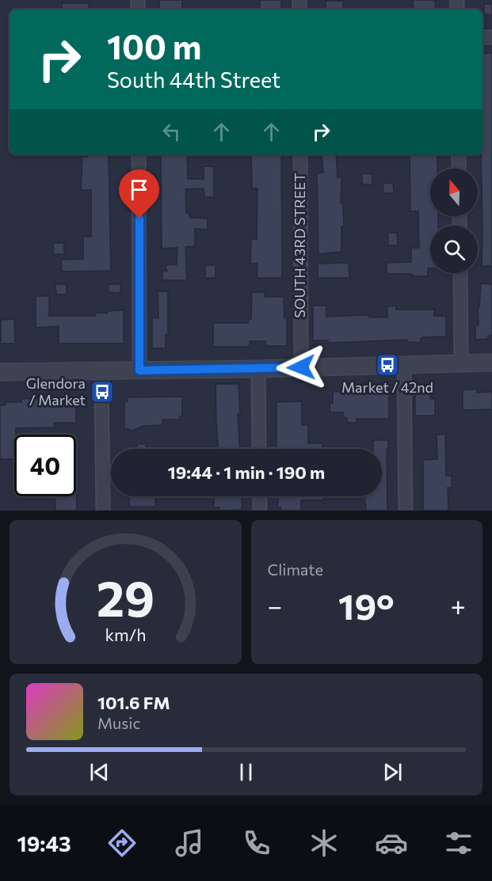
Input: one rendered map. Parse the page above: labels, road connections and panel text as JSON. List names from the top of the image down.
{
  "streets": {
    "street": ["SOUTH 43RD STREET"]
  },
  "places": {
    "bus stop": ["Market / 42nd", "Glendora / Market"]
  },
  "north": "top",
  "page": {
    "turn": ["100 m", "South 44th Street"],
    "limit": "40",
    "trip": "19:44 · 1 min · 190 m",
    "tile": "Climate",
    "heat": ["−", "19°", "+"],
    "song": ["101.6 FM", "Music"],
    "tabs": "19:43",
    "gauge": ["29", "km/h"]
  }
}
